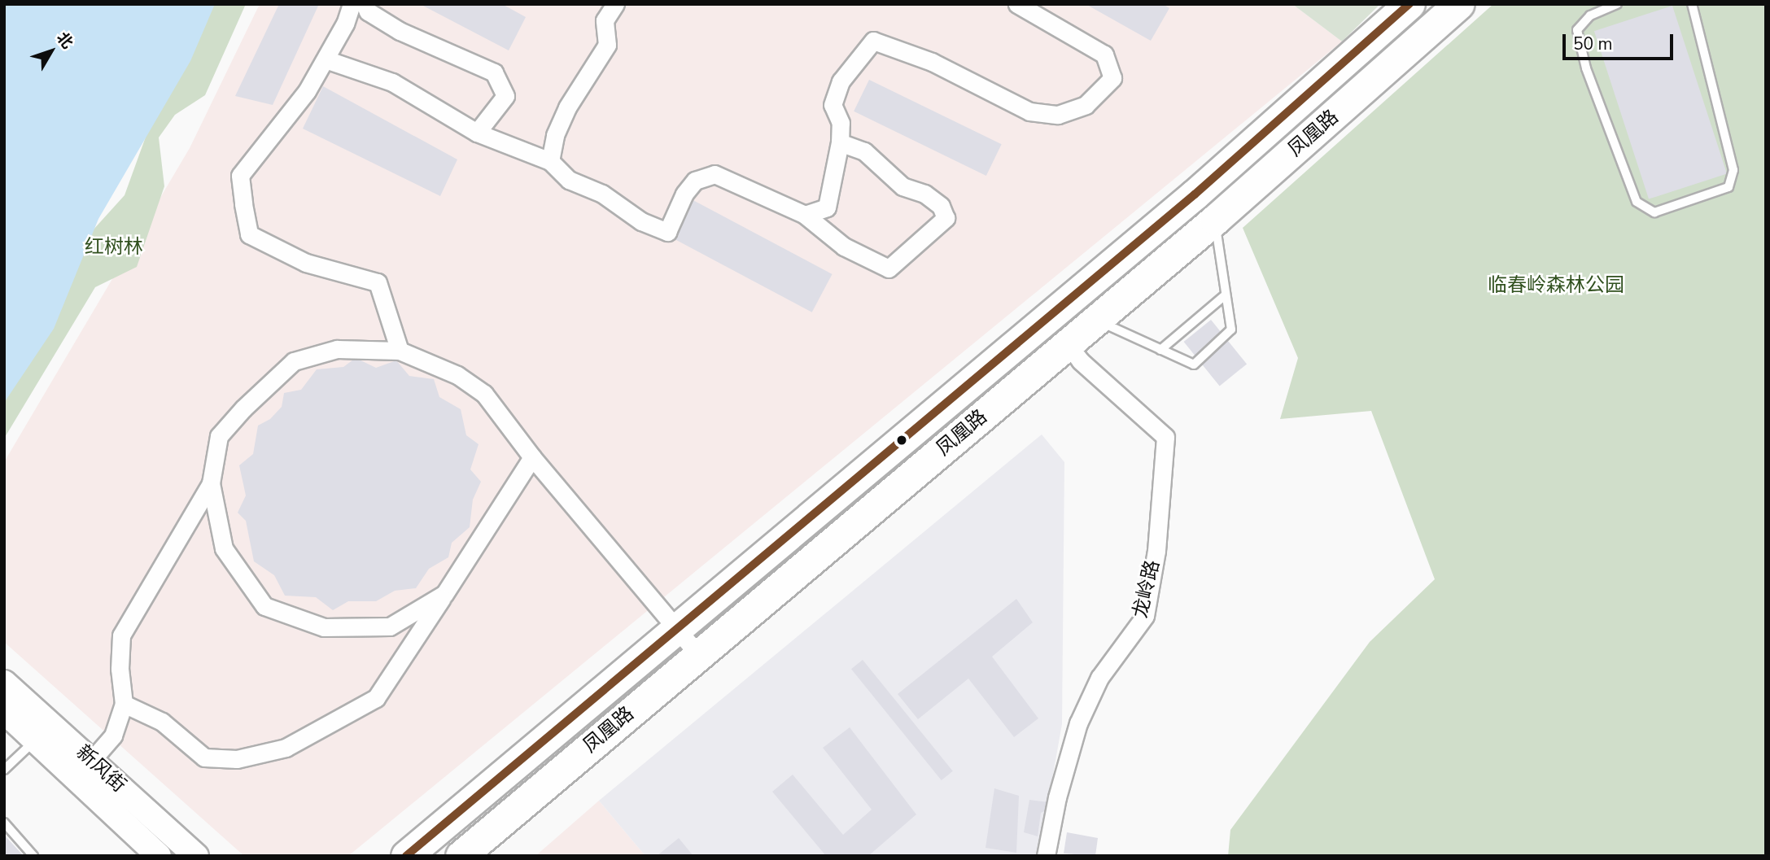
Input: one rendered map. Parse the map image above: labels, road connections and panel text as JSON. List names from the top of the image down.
{
  "streets": {
    "highway": ["凤凰路"],
    "main road": ["新风街"],
    "street": ["龙岭路"]
  },
  "crossings": [
    ["凤凰路", "龙岭路"]
  ],
  "parks": ["红树林", "临春岭森林公园"],
  "scale_bar": "50 m",
  "north": "top right"
}
